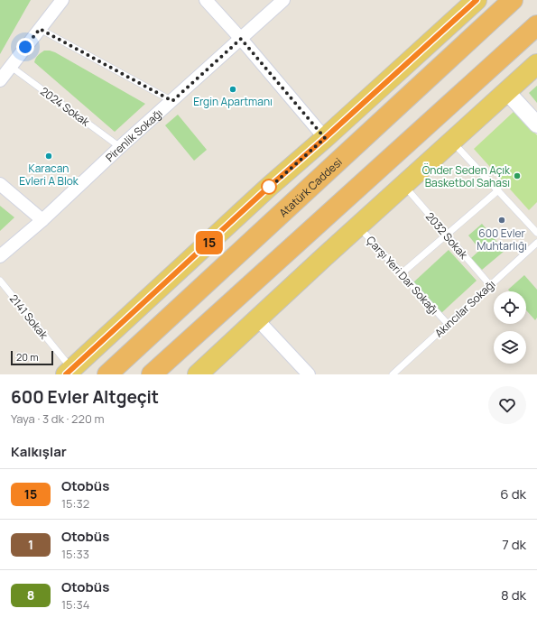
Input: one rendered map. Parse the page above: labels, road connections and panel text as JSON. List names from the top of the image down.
{
  "streets": {
    "highway": ["Atatürk Caddesi"],
    "street": ["Pirenlik Sokağı"],
    "lane": [
      "2024 Sokak",
      "2032 Sokak",
      "Çarşı Yeri Dar Sokağı",
      "Akıncılar Sokağı",
      "2141 Sokak"
    ]
  },
  "crossings": [
    ["2024 Sokak", "Pirenlik Sokağı"],
    ["2032 Sokak", "Akıncılar Sokağı"],
    ["Çarşı Yeri Dar Sokağı", "Akıncılar Sokağı"]
  ],
  "places": [
    "Ergin Apartmanı",
    "Karacan Evleri A Blok",
    "Önder Seden Açık Basketbol Sahası",
    "600 Evler Muhtarlığı"
  ],
  "lines": ["bus line 15"],
  "scale_bar": "20 m",
  "page": {
    "on_map": "15",
    "scale": "20 m",
    "heading": [
      ["600 Evler Altgeçit", "Yaya · 3 dk · 220 m"],
      "Kalkışlar"
    ],
    "list": [
      {
        "mark": "15",
        "name": "Otobüs",
        "note": "15:32",
        "value": "6 dk"
      },
      {
        "mark": "1",
        "name": "Otobüs",
        "note": "15:33",
        "value": "7 dk"
      },
      {
        "mark": "8",
        "name": "Otobüs",
        "note": "15:34",
        "value": "8 dk"
      }
    ]
  }
}
